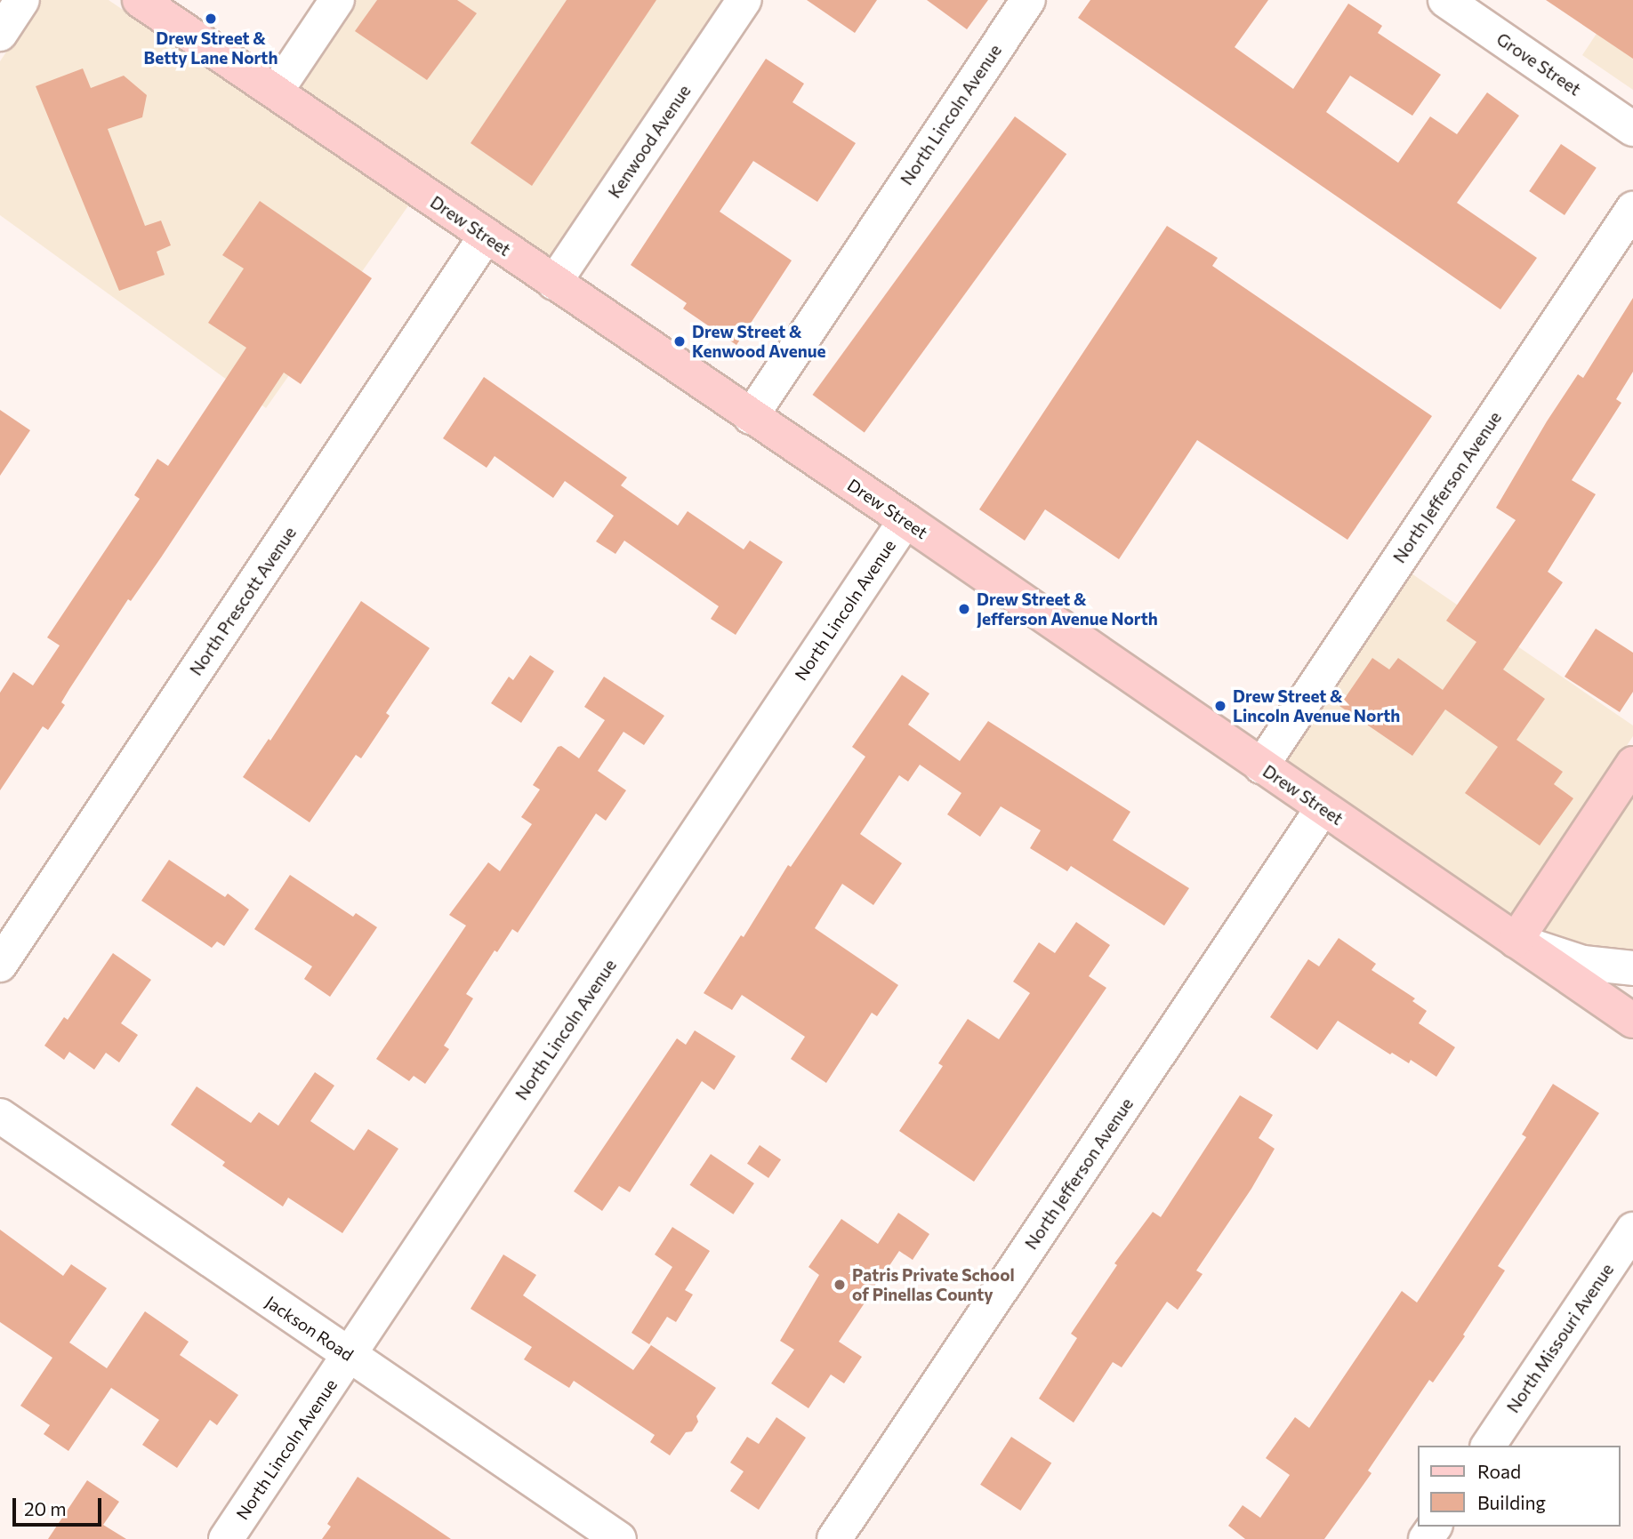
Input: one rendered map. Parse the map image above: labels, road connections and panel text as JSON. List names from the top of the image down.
{
  "streets": {
    "main road": ["Drew Street"],
    "street": [
      "Grove Street",
      "North Lincoln Avenue",
      "Kenwood Avenue",
      "North Jefferson Avenue",
      "North Prescott Avenue",
      "Jackson Road",
      "North Missouri Avenue"
    ]
  },
  "crossings": [
    ["North Lincoln Avenue", "Drew Street"],
    ["North Lincoln Avenue", "Jackson Road"],
    ["Kenwood Avenue", "Drew Street"],
    ["Drew Street", "North Jefferson Avenue"],
    ["Drew Street", "North Prescott Avenue"]
  ],
  "places": [
    "Drew Street & Betty Lane North",
    "Drew Street & Kenwood Avenue",
    "Drew Street & Jefferson Avenue North",
    "Drew Street & Lincoln Avenue North",
    "Patris Private School of Pinellas County"
  ],
  "legend": ["Road", "Building"],
  "scale_bar": "20 m"
}
